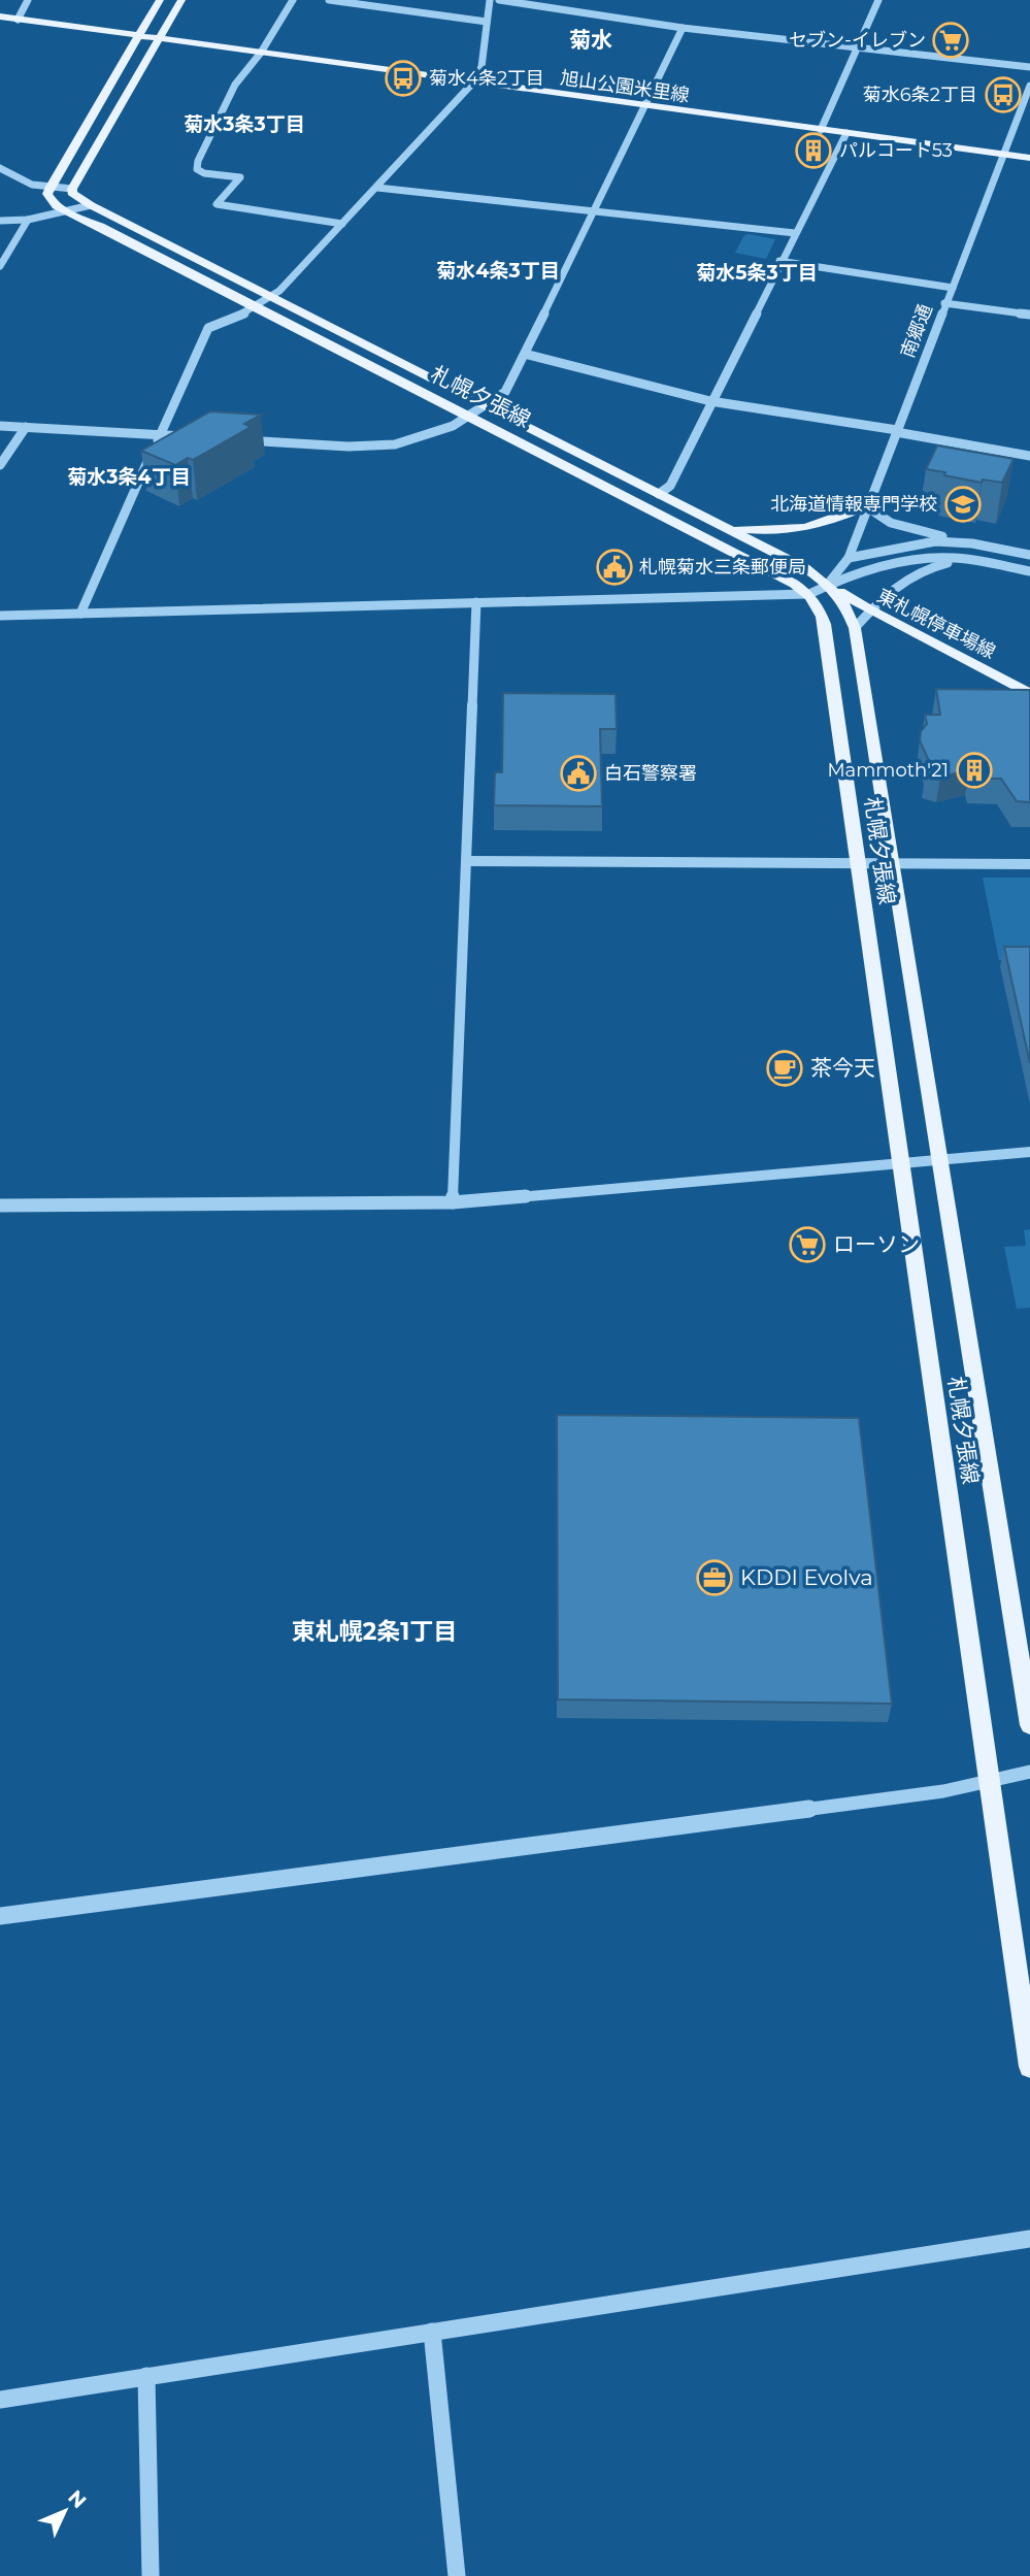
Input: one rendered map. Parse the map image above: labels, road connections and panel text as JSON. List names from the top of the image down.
{
  "streets": {
    "main road": ["旭山公園米里線", "札幌夕張線", "東札幌停車場線"],
    "street": ["南郷通"]
  },
  "crossings": [
    ["旭山公園米里線", "南郷通"],
    ["南郷通", "札幌夕張線"],
    ["南郷通", "東札幌停車場線"],
    ["札幌夕張線", "東札幌停車場線"]
  ],
  "districts": [
    "菊水",
    "菊水3条3丁目",
    "菊水4条3丁目",
    "菊水5条3丁目",
    "菊水3条4丁目",
    "東札幌2条1丁目"
  ],
  "places": {
    "supermarket": ["セブン-イレブン", "ローソン"],
    "bus stop": ["菊水4条2丁目", "菊水6条2丁目"],
    "building": ["パルコート53", "Mammoth'21"],
    "school or university": ["北海道情報専門学校"],
    "public building": ["札幌菊水三条郵便局", "白石警察署"],
    "cafe": ["茶今天"],
    "office": ["KDDI Evolva"]
  },
  "north": "top right"
}
